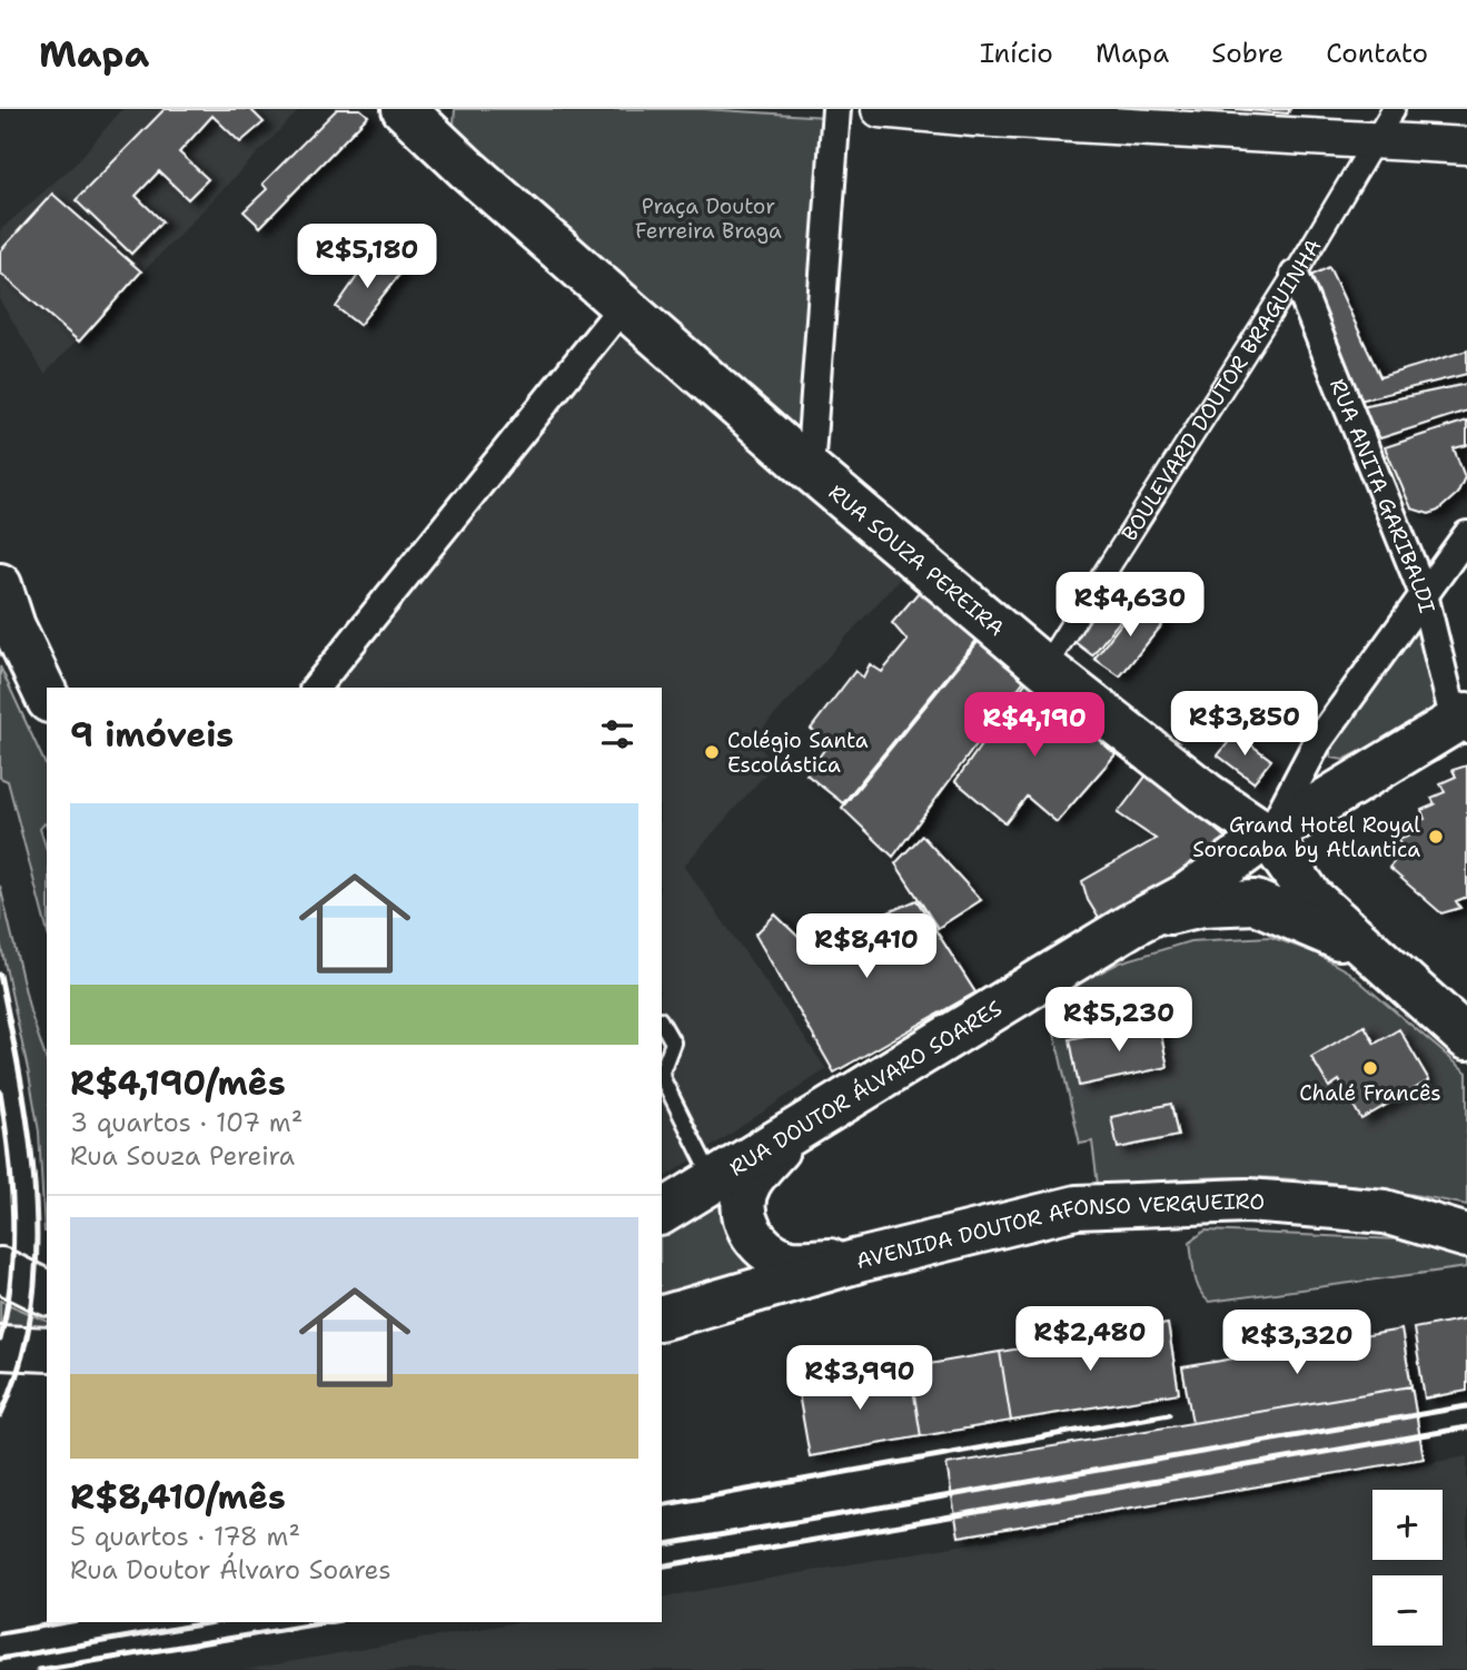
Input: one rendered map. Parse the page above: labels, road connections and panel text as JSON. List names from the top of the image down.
{
  "streets": {
    "main road": ["RUA SOUZA PEREIRA", "RUA DOUTOR ÁLVARO SOARES", "AVENIDA DOUTOR AFONSO VERGUEIRO"],
    "street": ["BOULEVARD DOUTOR BRAGUINHA", "RUA ANITA GARIBALDI"]
  },
  "crossings": [
    ["BOULEVARD DOUTOR BRAGUINHA", "RUA ANITA GARIBALDI"],
    ["BOULEVARD DOUTOR BRAGUINHA", "RUA SOUZA PEREIRA"],
    ["RUA ANITA GARIBALDI", "RUA DOUTOR ÁLVARO SOARES"],
    ["RUA SOUZA PEREIRA", "RUA DOUTOR ÁLVARO SOARES"]
  ],
  "parks": ["Praça Doutor Ferreira Braga"],
  "places": ["Colégio Santa Escolástica", "Grand Hotel Royal Sorocaba by Atlantica", "Chalé Francês"],
  "page": {
    "header": "Mapa",
    "nav": [
      "Início",
      "Mapa",
      "Sobre",
      "Contato"
    ],
    "price": [
      "R$5,180",
      "R$4,630",
      "R$3,850",
      "R$4,190",
      "R$8,410",
      "R$5,230",
      "R$2,480",
      "R$3,320",
      "R$3,990"
    ],
    "heading": "9 imóveis",
    "list": [
      {
        "name": "R$4,190/mês",
        "note": "3 quartos · 107 m² · Rua Souza Pereira"
      },
      {
        "name": "R$8,410/mês",
        "note": "5 quartos · 178 m² · Rua Doutor Álvaro Soares"
      }
    ],
    "map_buttons": ["+", "−"]
  }
}
